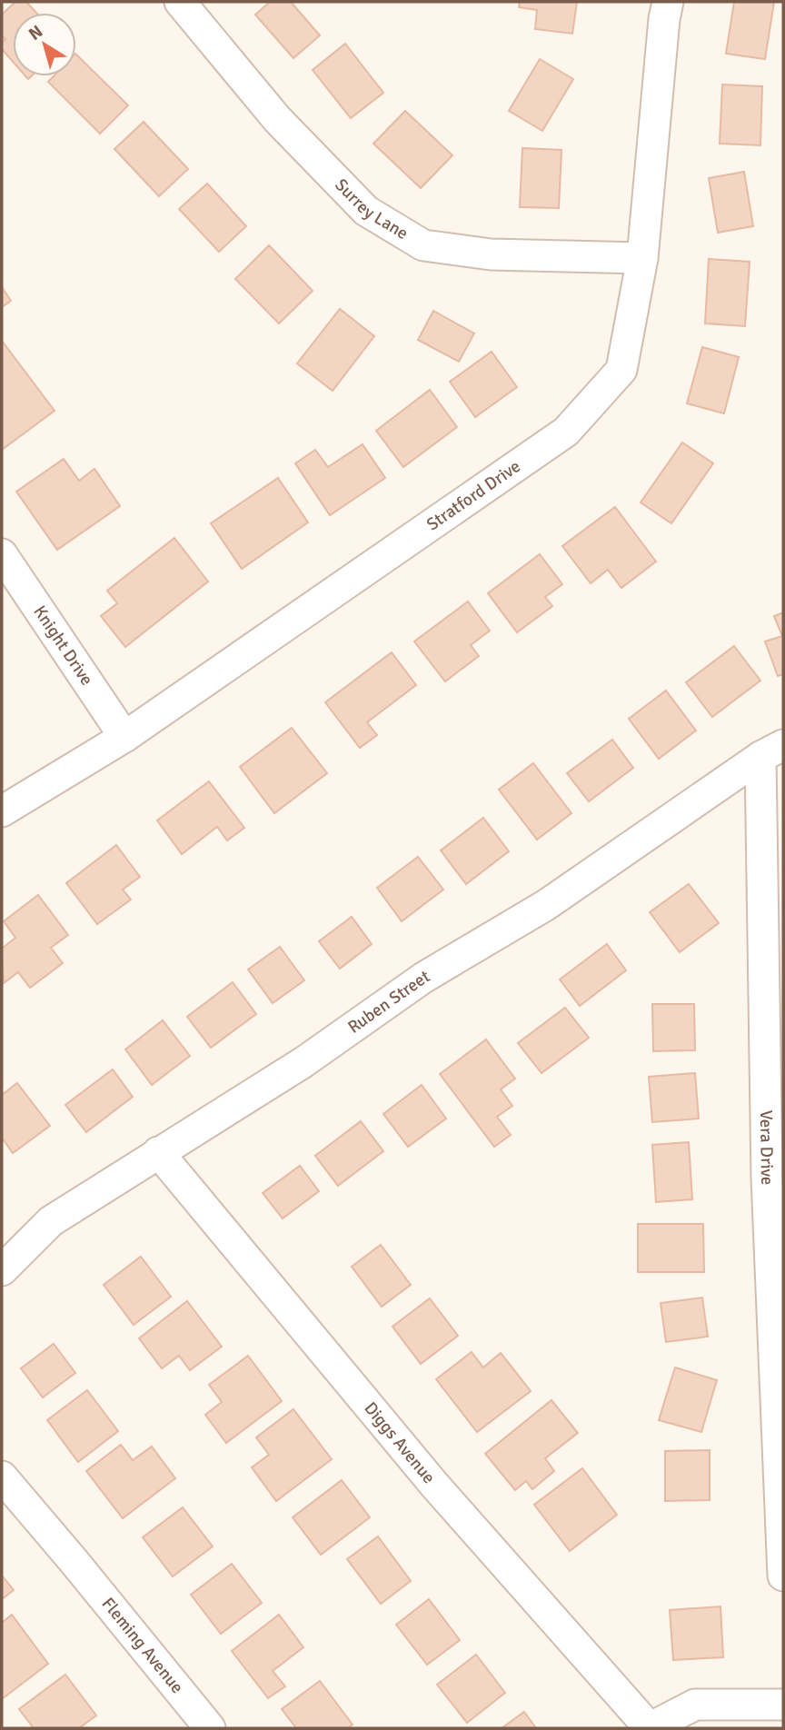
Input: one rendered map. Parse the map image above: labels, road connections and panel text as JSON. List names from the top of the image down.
{
  "streets": {
    "street": [
      "Surrey Lane",
      "Stratford Drive",
      "Knight Drive",
      "Ruben Street",
      "Vera Drive",
      "Diggs Avenue",
      "Fleming Avenue"
    ]
  },
  "crossings": [
    ["Surrey Lane", "Stratford Drive"],
    ["Stratford Drive", "Knight Drive"],
    ["Ruben Street", "Vera Drive"],
    ["Ruben Street", "Diggs Avenue"]
  ],
  "north": "top left"
}
